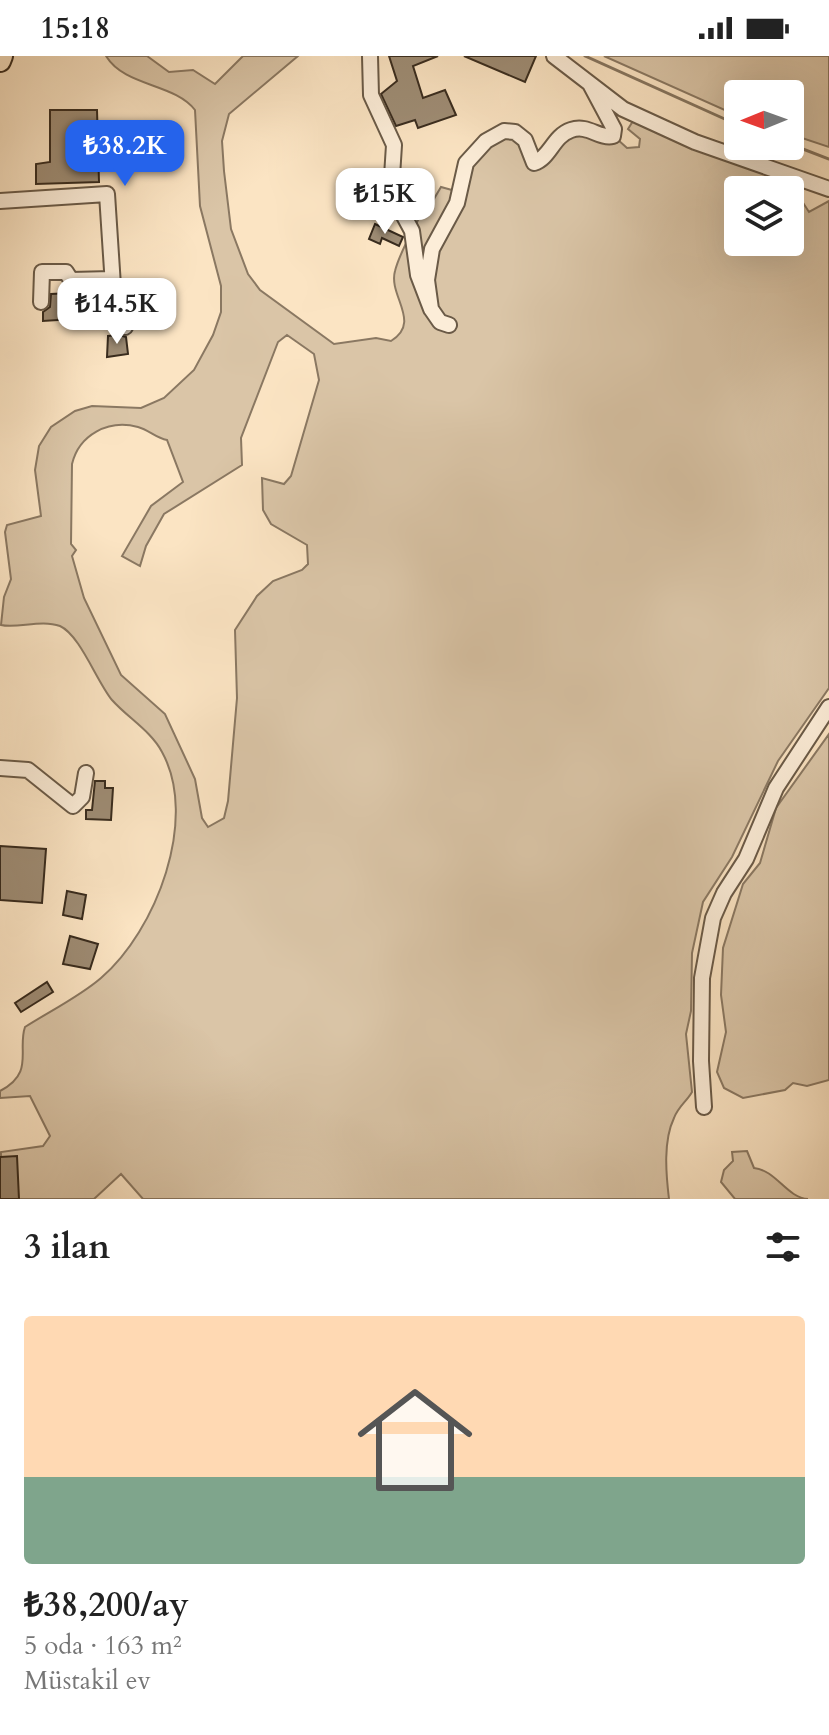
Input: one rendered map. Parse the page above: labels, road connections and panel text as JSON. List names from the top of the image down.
{
  "north": "left",
  "page": {
    "status": "15:18",
    "price": ["₺38.2K", "₺15K", "₺14.5K"],
    "heading": "3 ilan",
    "list": [
      {
        "name": "₺38,200/ay",
        "note": "5 oda · 163 m² · Müstakil ev"
      }
    ]
  }
}
